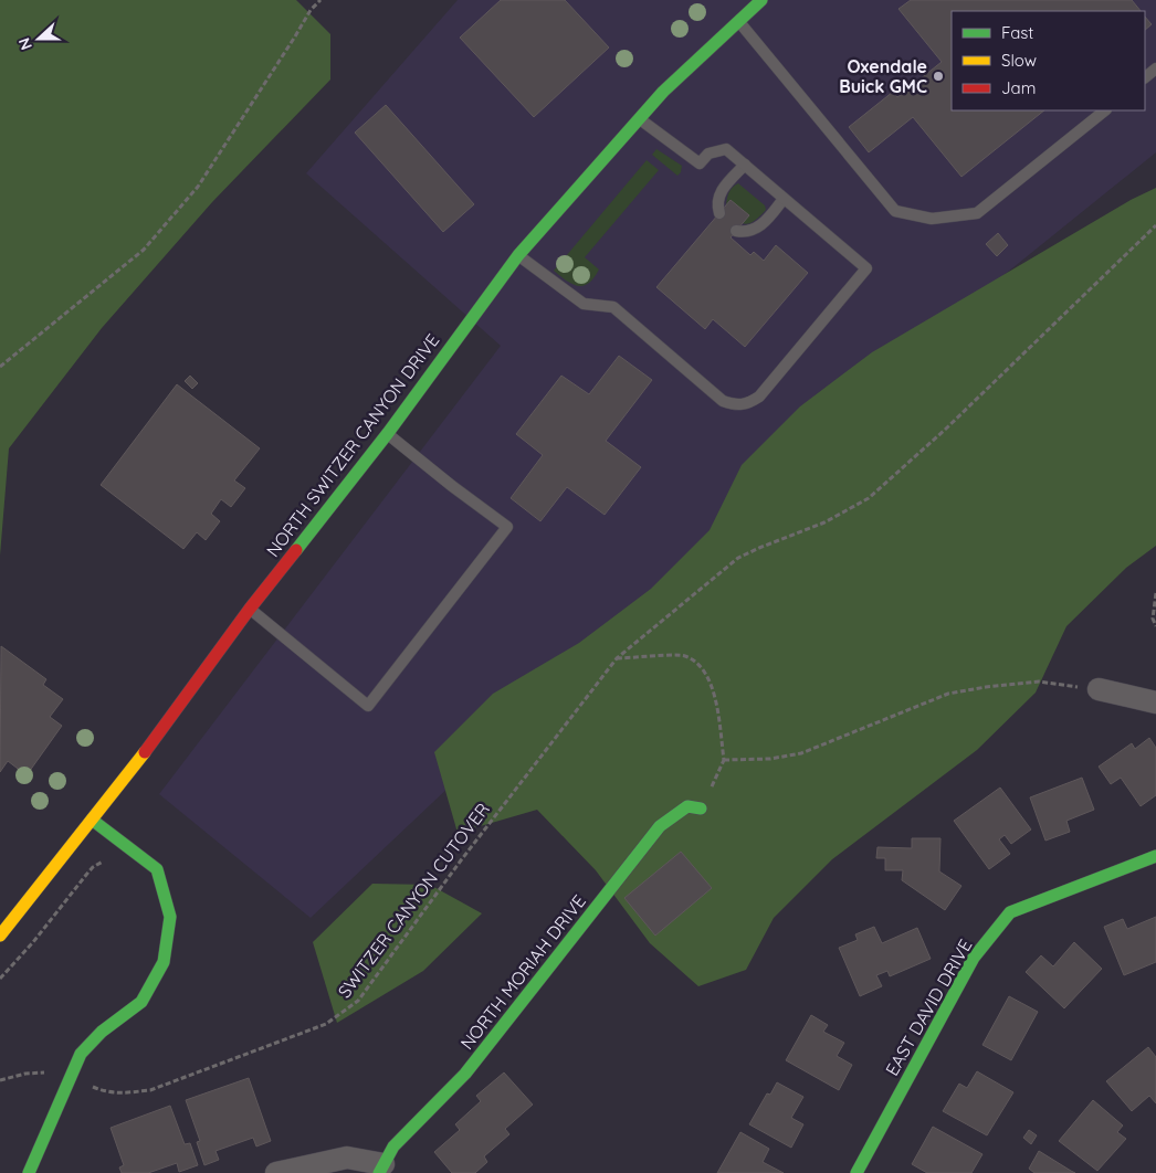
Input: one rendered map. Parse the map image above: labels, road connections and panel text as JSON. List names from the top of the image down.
{
  "streets": {
    "street": ["NORTH SWITZER CANYON DRIVE", "NORTH MORIAH DRIVE", "EAST DAVID DRIVE"],
    "path": ["SWITZER CANYON CUTOVER"]
  },
  "places": ["Oxendale Buick GMC"],
  "legend": ["Fast", "Slow", "Jam"],
  "north": "left"
}
